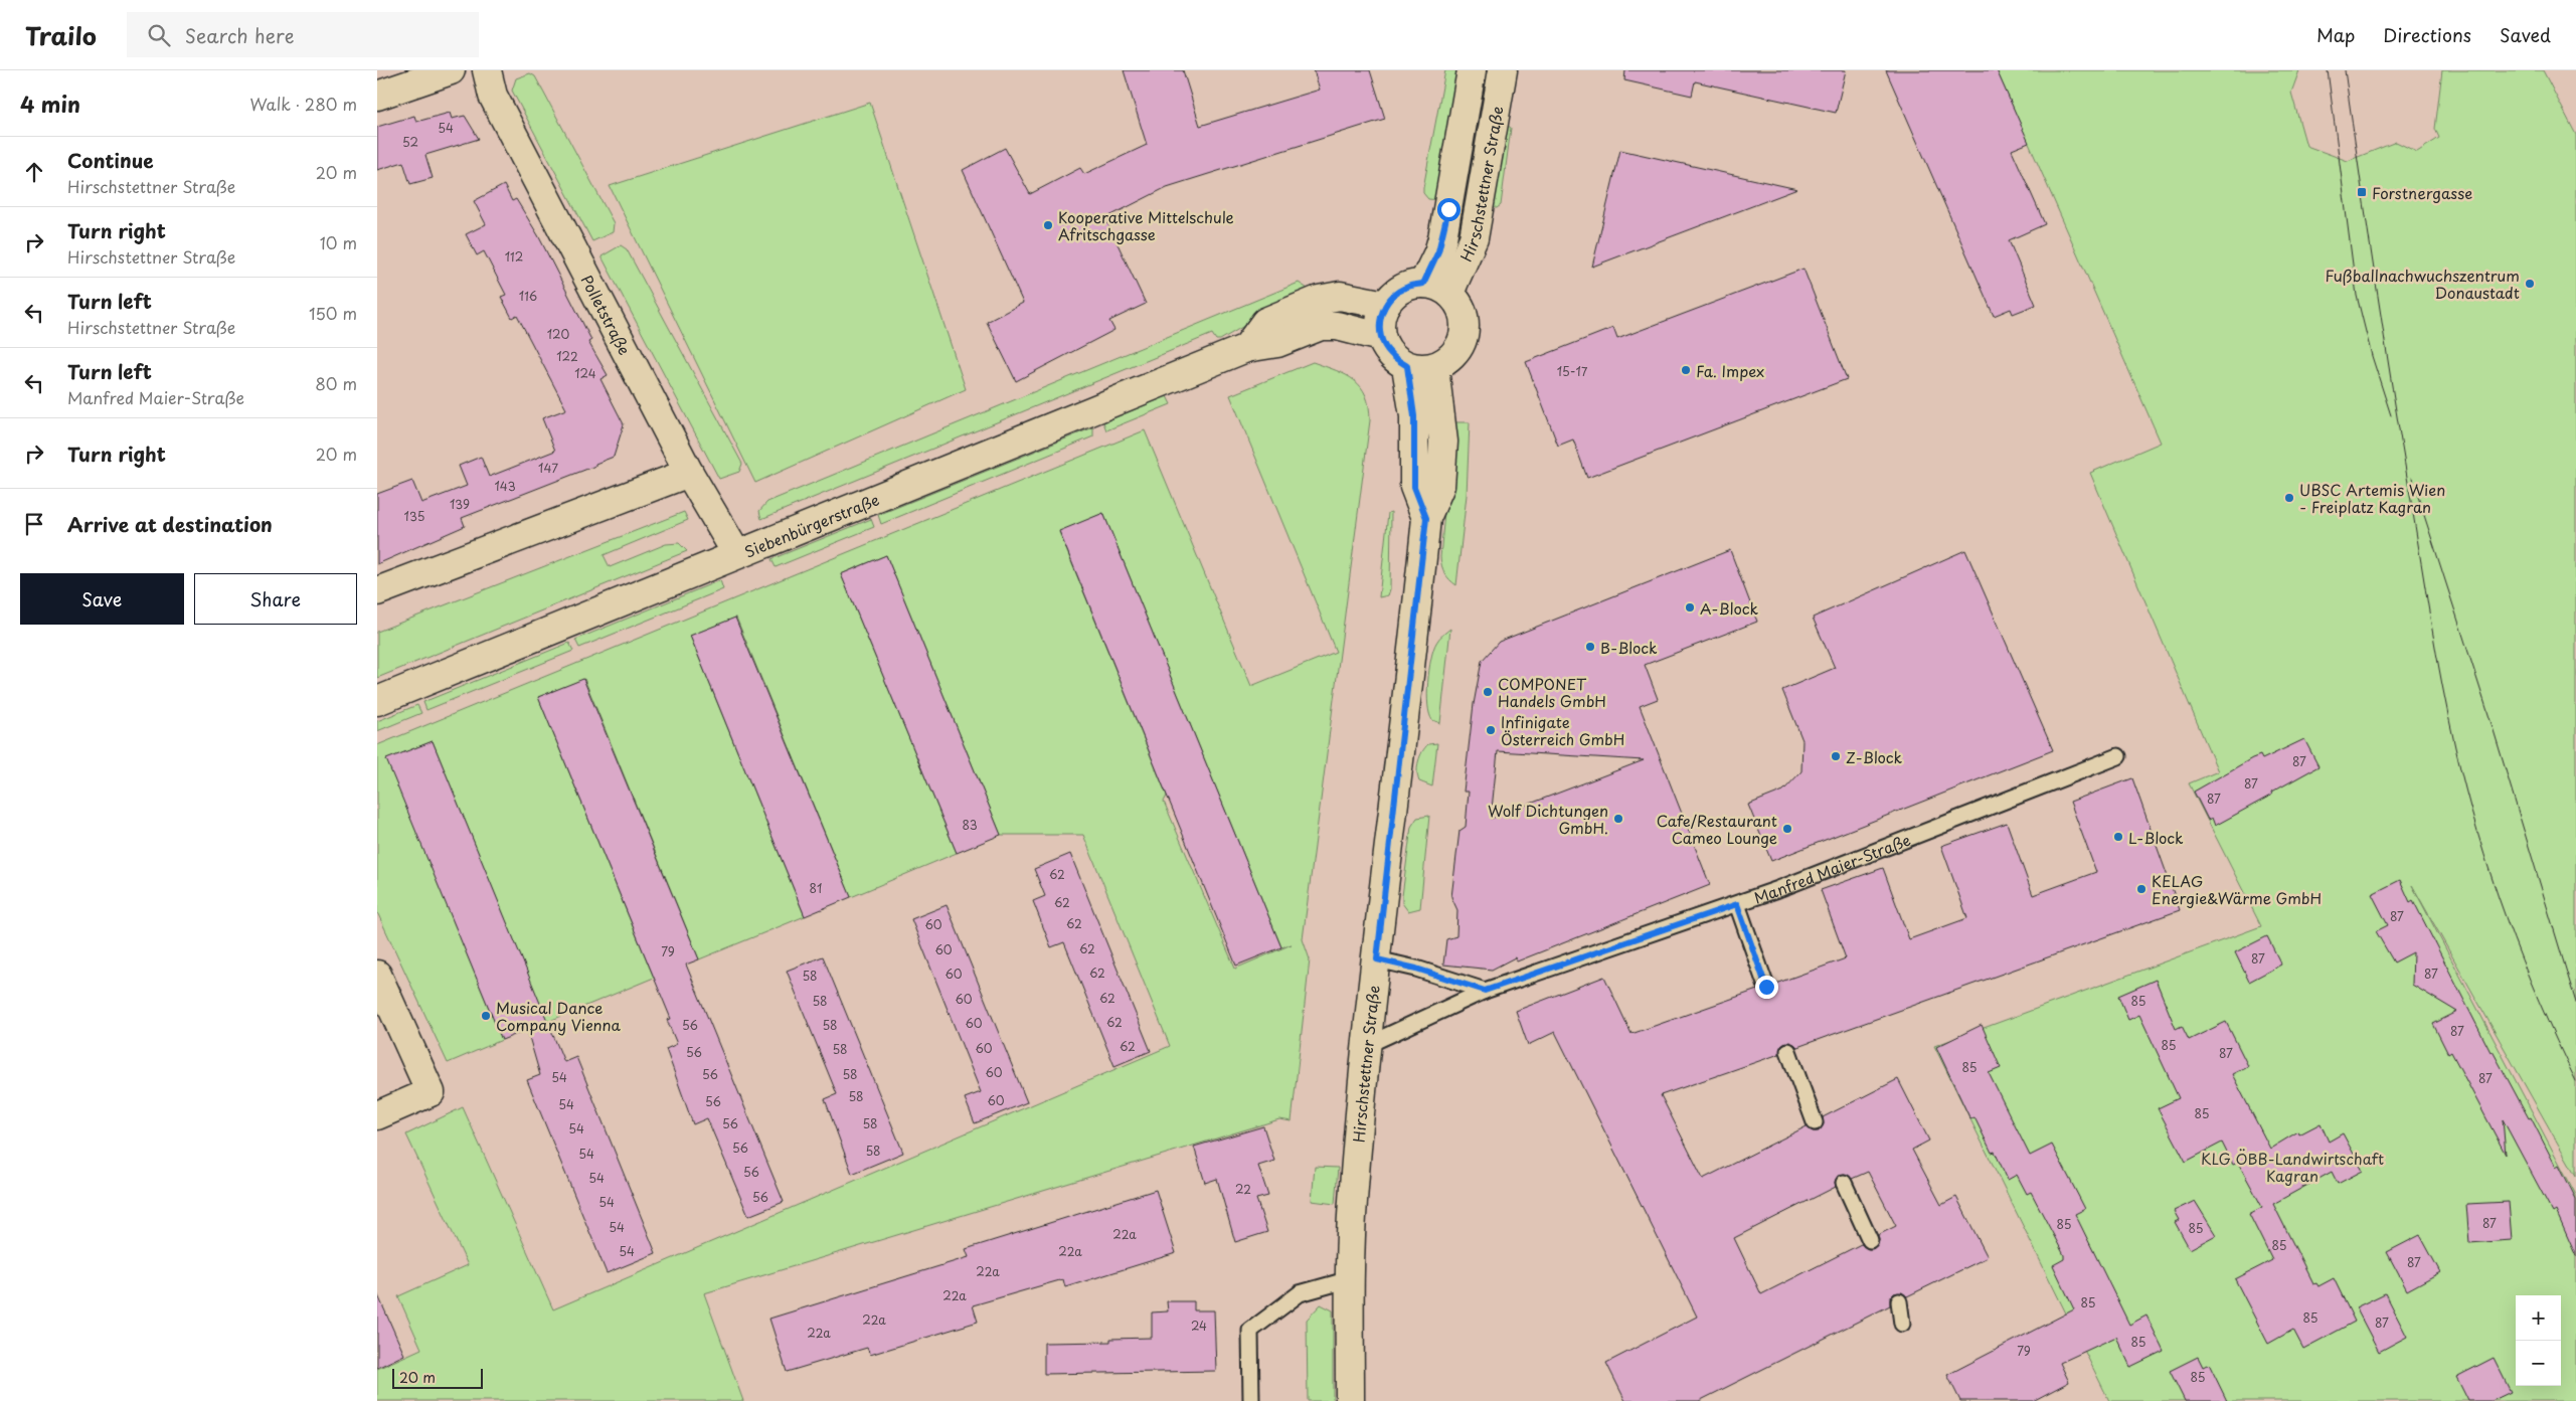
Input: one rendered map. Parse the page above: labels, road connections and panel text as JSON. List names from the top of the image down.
{
  "streets": {
    "street": ["Hirschstettner Straße", "Polletstraße", "Siebenbürgerstraße"],
    "lane": ["Manfred Maier-Straße"]
  },
  "crossings": [
    ["Hirschstettner Straße", "Siebenbürgerstraße"],
    ["Hirschstettner Straße", "Manfred Maier-Straße"],
    ["Polletstraße", "Siebenbürgerstraße"]
  ],
  "parks": ["KLG ÖBB-Landwirtschaft Kagran"],
  "places": {
    "transit": ["Forstnergasse"],
    "other": [
      "Kooperative Mittelschule Afritschgasse",
      "Fußballnachwuchszentrum Donaustadt",
      "Fa. Impex",
      "UBSC Artemis Wien - Freiplatz Kagran",
      "A-Block",
      "B-Block",
      "COMPONET Handels GmbH",
      "Infinigate Österreich GmbH",
      "Z-Block",
      "Wolf Dichtungen GmbH.",
      "Cafe/Restaurant Cameo Lounge",
      "L-Block",
      "KELAG Energie&Wärme GmbH",
      "Musical Dance Company Vienna"
    ]
  },
  "house_numbers": [
    "54",
    "52",
    "112",
    "116",
    "120",
    "122",
    "15-17",
    "124",
    "147",
    "143",
    "139",
    "135",
    "87",
    "87",
    "87",
    "83",
    "62",
    "81",
    "62",
    "87",
    "62",
    "60",
    "62",
    "60",
    "79",
    "87",
    "62",
    "60",
    "87",
    "58",
    "62",
    "60",
    "58",
    "85",
    "62",
    "60",
    "56",
    "58",
    "87",
    "85",
    "62",
    "60",
    "58",
    "56",
    "87",
    "85",
    "60",
    "56",
    "58",
    "54",
    "87",
    "58",
    "60",
    "56",
    "54",
    "85",
    "56",
    "58",
    "54",
    "56",
    "58",
    "54",
    "56",
    "54",
    "22",
    "56",
    "54",
    "87",
    "85",
    "54",
    "85",
    "22a",
    "85",
    "54",
    "22a",
    "87",
    "22a",
    "22a",
    "85",
    "85",
    "22a",
    "87",
    "24",
    "22a",
    "85",
    "79",
    "85"
  ],
  "scale_bar": "20 m",
  "page": {
    "header": "Trailo",
    "search": "Search here",
    "nav": ["Map", "Directions", "Saved"],
    "heading": ["4 min", "Walk · 280 m"],
    "list": [
      ["Continue", "Hirschstettner Straße", "20 m"],
      ["Turn right", "Hirschstettner Straße", "10 m"],
      ["Turn left", "Hirschstettner Straße", "150 m"],
      ["Turn left", "Manfred Maier-Straße", "80 m"],
      ["Turn right", "20 m"],
      "Arrive at destination"
    ],
    "buttons": ["Save", "Share"],
    "map_buttons": ["+", "−"],
    "scale": "20 m"
  }
}
